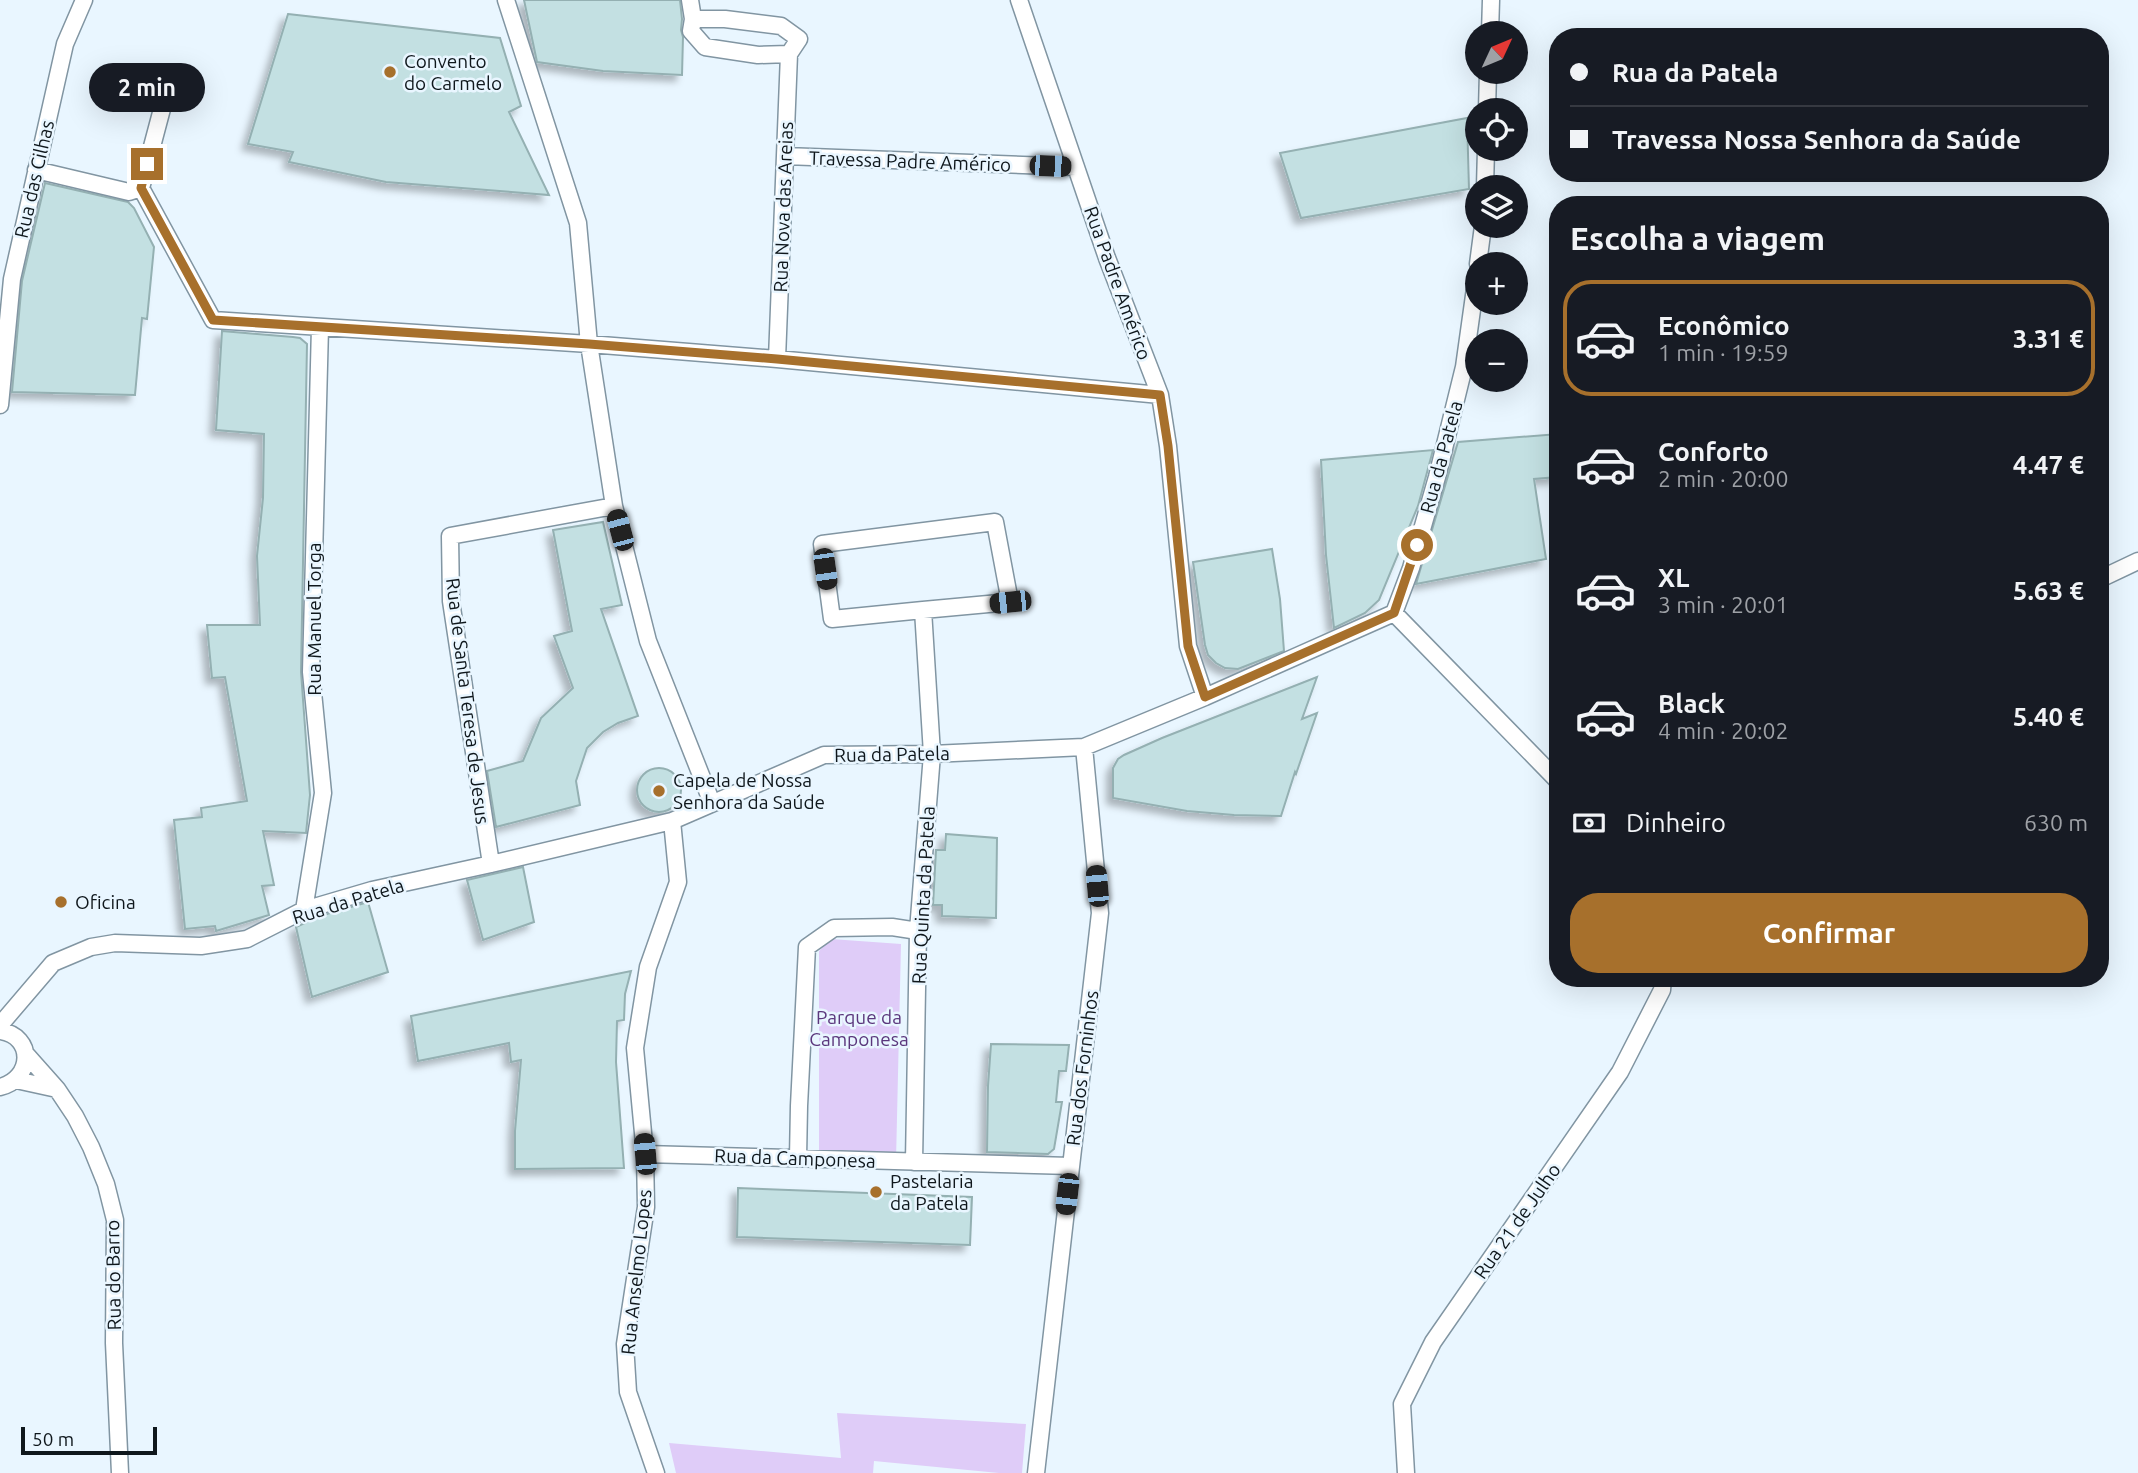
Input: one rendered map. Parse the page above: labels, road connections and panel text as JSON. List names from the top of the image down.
{
  "streets": {
    "street": [
      "Travessa Padre Américo",
      "Rua das Cilhas",
      "Rua Nova das Areias",
      "Rua Padre Américo",
      "Rua da Patela",
      "Rua Manuel Torga",
      "Rua de Santa Teresa de Jesus",
      "Rua Quinta da Patela",
      "Rua dos Forninhos",
      "Rua da Camponesa",
      "Rua 21 de Julho",
      "Rua Anselmo Lopes",
      "Rua do Barro"
    ]
  },
  "crossings": [
    ["Travessa Padre Américo", "Rua Nova das Areias"],
    ["Travessa Padre Américo", "Rua Padre Américo"],
    ["Rua Padre Américo", "Rua da Patela"],
    ["Rua da Patela", "Rua Manuel Torga"],
    ["Rua da Patela", "Rua de Santa Teresa de Jesus"],
    ["Rua da Patela", "Rua Quinta da Patela"],
    ["Rua da Patela", "Rua dos Forninhos"],
    ["Rua da Patela", "Rua Anselmo Lopes"],
    ["Rua Quinta da Patela", "Rua da Camponesa"],
    ["Rua dos Forninhos", "Rua da Camponesa"],
    ["Rua da Camponesa", "Rua Anselmo Lopes"]
  ],
  "parks": ["Parque da Camponesa"],
  "places": [
    "Convento do Carmelo",
    "Capela de Nossa Senhora da Saúde",
    "Oficina",
    "Pastelaria da Patela"
  ],
  "scale_bar": "50 m",
  "north": "top right",
  "page": {
    "map_buttons": ["+", "−"],
    "banner": ["Rua da Patela", "Travessa Nossa Senhora da Saúde"],
    "bubble": "2 min",
    "heading": "Escolha a viagem",
    "list": [
      {
        "name": "Econômico",
        "note": "1 min · 19:59",
        "value": "3.31 €"
      },
      {
        "name": "Conforto",
        "note": "2 min · 20:00",
        "value": "4.47 €"
      },
      {
        "name": "XL",
        "note": "3 min · 20:01",
        "value": "5.63 €"
      },
      {
        "name": "Black",
        "note": "4 min · 20:02",
        "value": "5.40 €"
      }
    ],
    "pay": ["Dinheiro", "630 m"],
    "buttons": "Confirmar",
    "scale": "50 m"
  }
}
